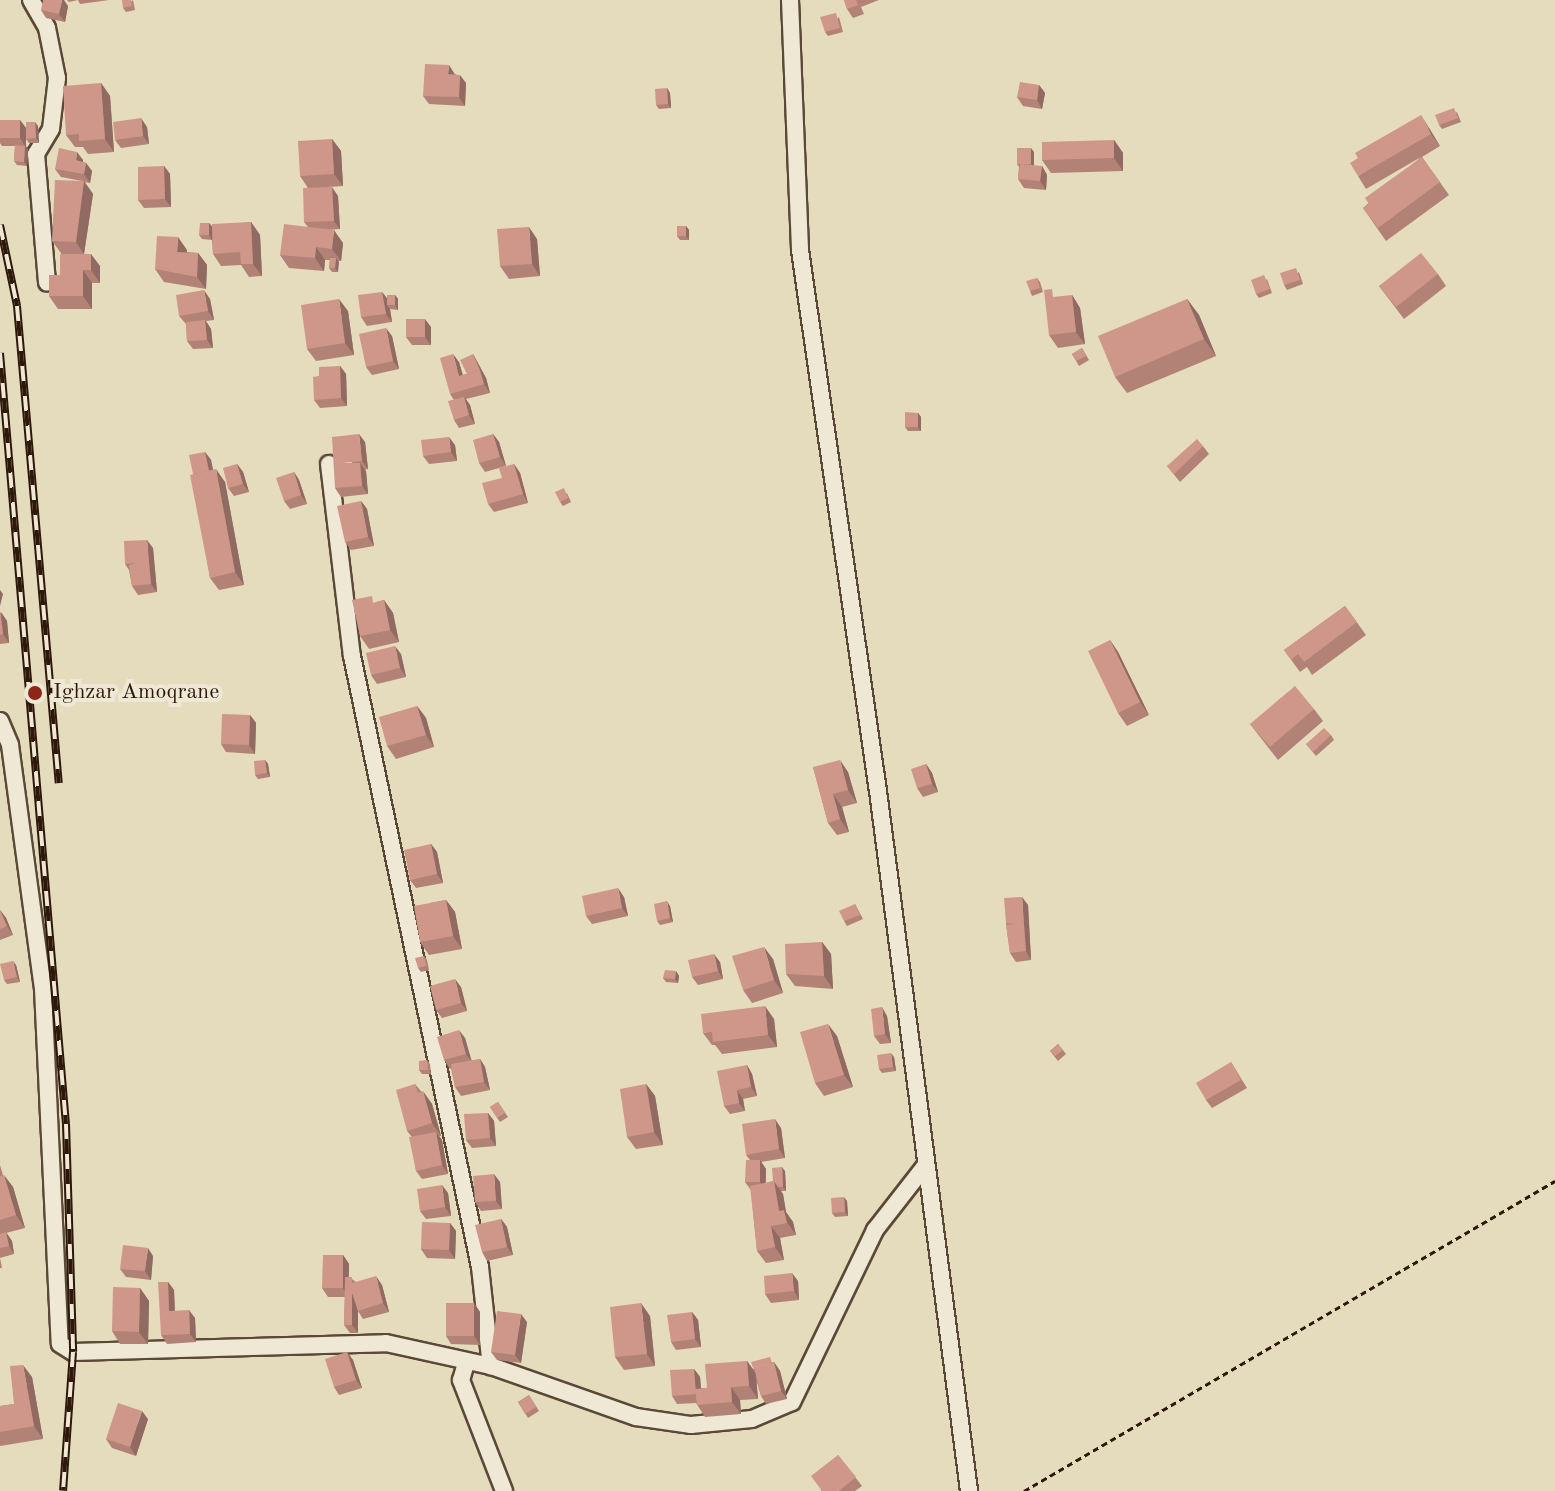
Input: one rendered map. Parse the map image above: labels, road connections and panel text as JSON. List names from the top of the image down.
{
  "places": ["Ighzar Amoqrane"]
}
